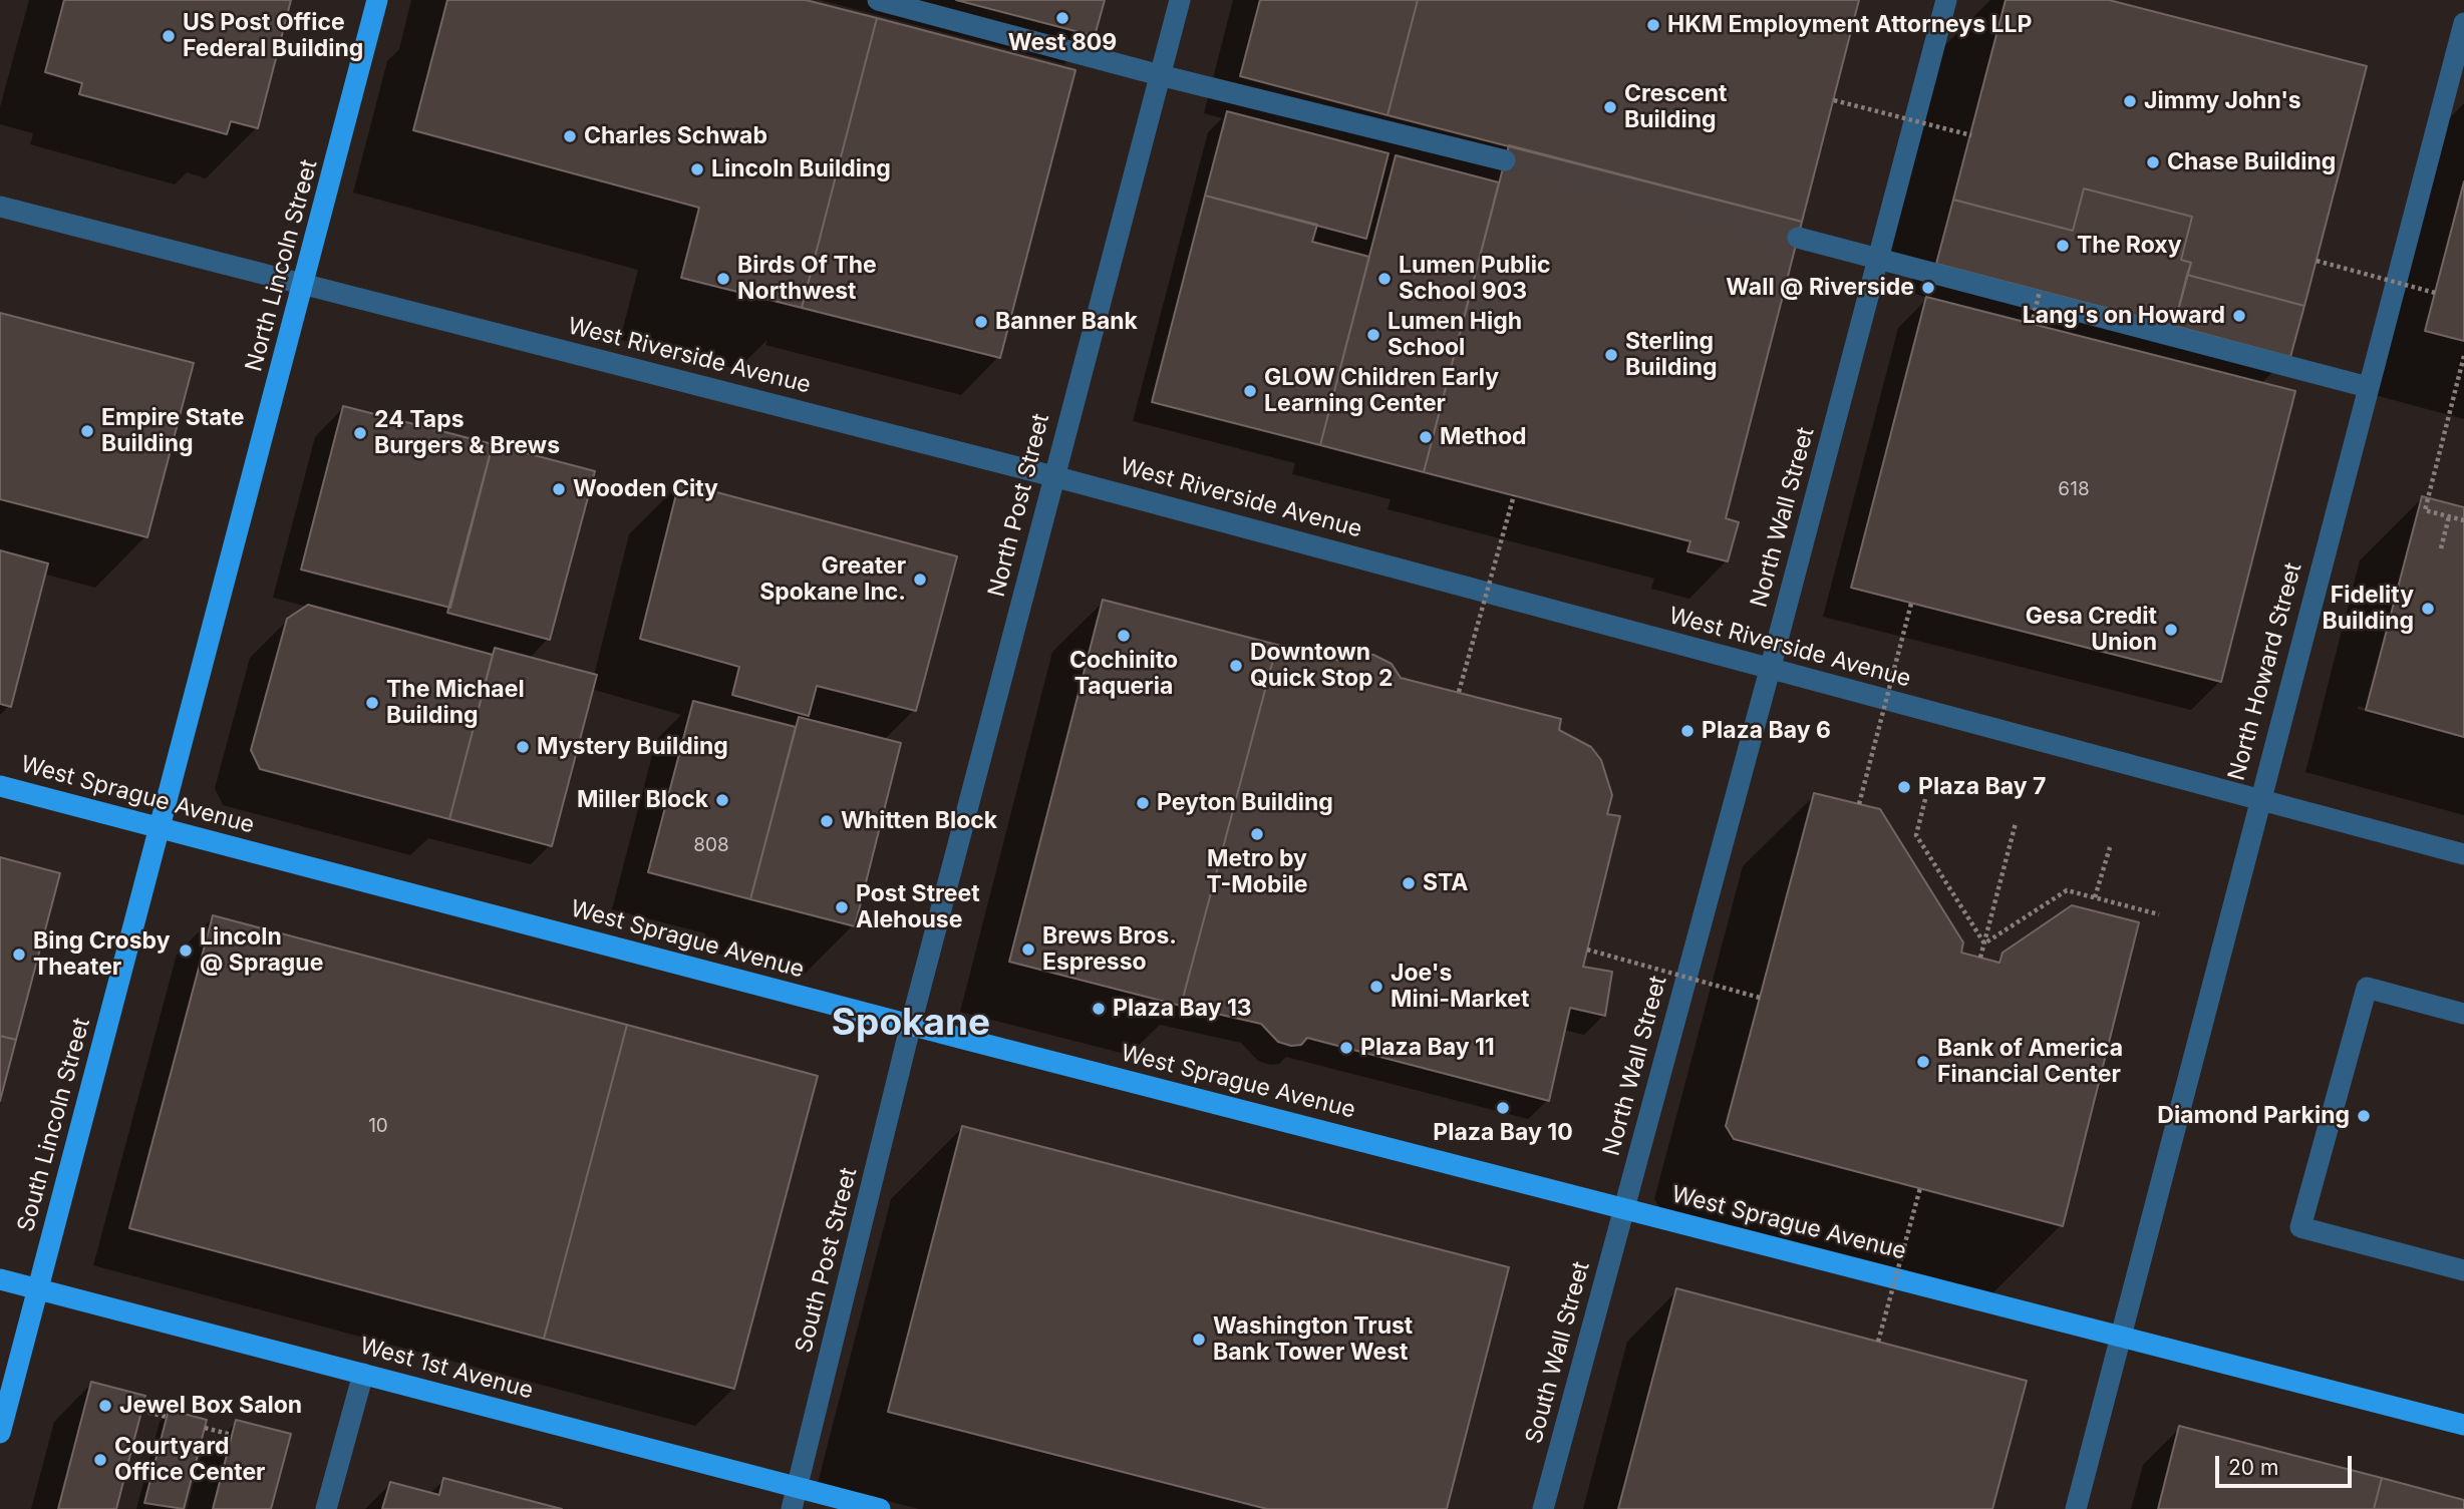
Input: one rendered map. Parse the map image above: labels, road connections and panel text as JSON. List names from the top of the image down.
{
  "streets": {
    "main road": [
      "North Lincoln Street",
      "West Sprague Avenue",
      "South Lincoln Street",
      "West 1st Avenue"
    ],
    "street": [
      "West Riverside Avenue",
      "North Post Street",
      "North Wall Street",
      "North Howard Street",
      "South Post Street",
      "South Wall Street"
    ]
  },
  "crossings": [
    ["North Lincoln Street", "West Riverside Avenue"],
    ["North Lincoln Street", "West Sprague Avenue"],
    ["North Lincoln Street", "South Lincoln Street"],
    ["West Riverside Avenue", "North Post Street"],
    ["West Riverside Avenue", "North Wall Street"],
    ["West Riverside Avenue", "North Howard Street"],
    ["North Post Street", "West Sprague Avenue"],
    ["North Post Street", "South Post Street"],
    ["North Wall Street", "West Sprague Avenue"],
    ["North Wall Street", "South Wall Street"],
    ["North Howard Street", "West Sprague Avenue"],
    ["West Sprague Avenue", "South Lincoln Street"],
    ["West Sprague Avenue", "South Post Street"],
    ["West Sprague Avenue", "South Wall Street"],
    ["South Lincoln Street", "West 1st Avenue"],
    ["South Post Street", "West 1st Avenue"]
  ],
  "districts": ["Spokane"],
  "places": [
    "West 809",
    "HKM Employment Attorneys LLP",
    "US Post Office Federal Building",
    "Jimmy John's",
    "Crescent Building",
    "Charles Schwab",
    "Chase Building",
    "Lincoln Building",
    "The Roxy",
    "Birds Of The Northwest",
    "Lumen Public School 903",
    "Wall @ Riverside",
    "Lang's on Howard",
    "Banner Bank",
    "Lumen High School",
    "Sterling Building",
    "GLOW Children Early Learning Center",
    "Empire State Building",
    "24 Taps Burgers & Brews",
    "Method",
    "Wooden City",
    "Greater Spokane Inc.",
    "Fidelity Building",
    "Gesa Credit Union",
    "Cochinito Taqueria",
    "Downtown Quick Stop 2",
    "The Michael Building",
    "Plaza Bay 6",
    "Mystery Building",
    "Plaza Bay 7",
    "Miller Block",
    "Peyton Building",
    "Whitten Block",
    "Metro by T-Mobile",
    "STA",
    "Post Street Alehouse",
    "Brews Bros. Espresso",
    "Lincoln @ Sprague",
    "Bing Crosby Theater",
    "Joe's Mini-Market",
    "Plaza Bay 13",
    "Plaza Bay 11",
    "Bank of America Financial Center",
    "Plaza Bay 10",
    "Diamond Parking",
    "Washington Trust Bank Tower West",
    "Jewel Box Salon",
    "Courtyard Office Center"
  ],
  "house_numbers": ["618", "808", "10"],
  "scale_bar": "20 m"
}
